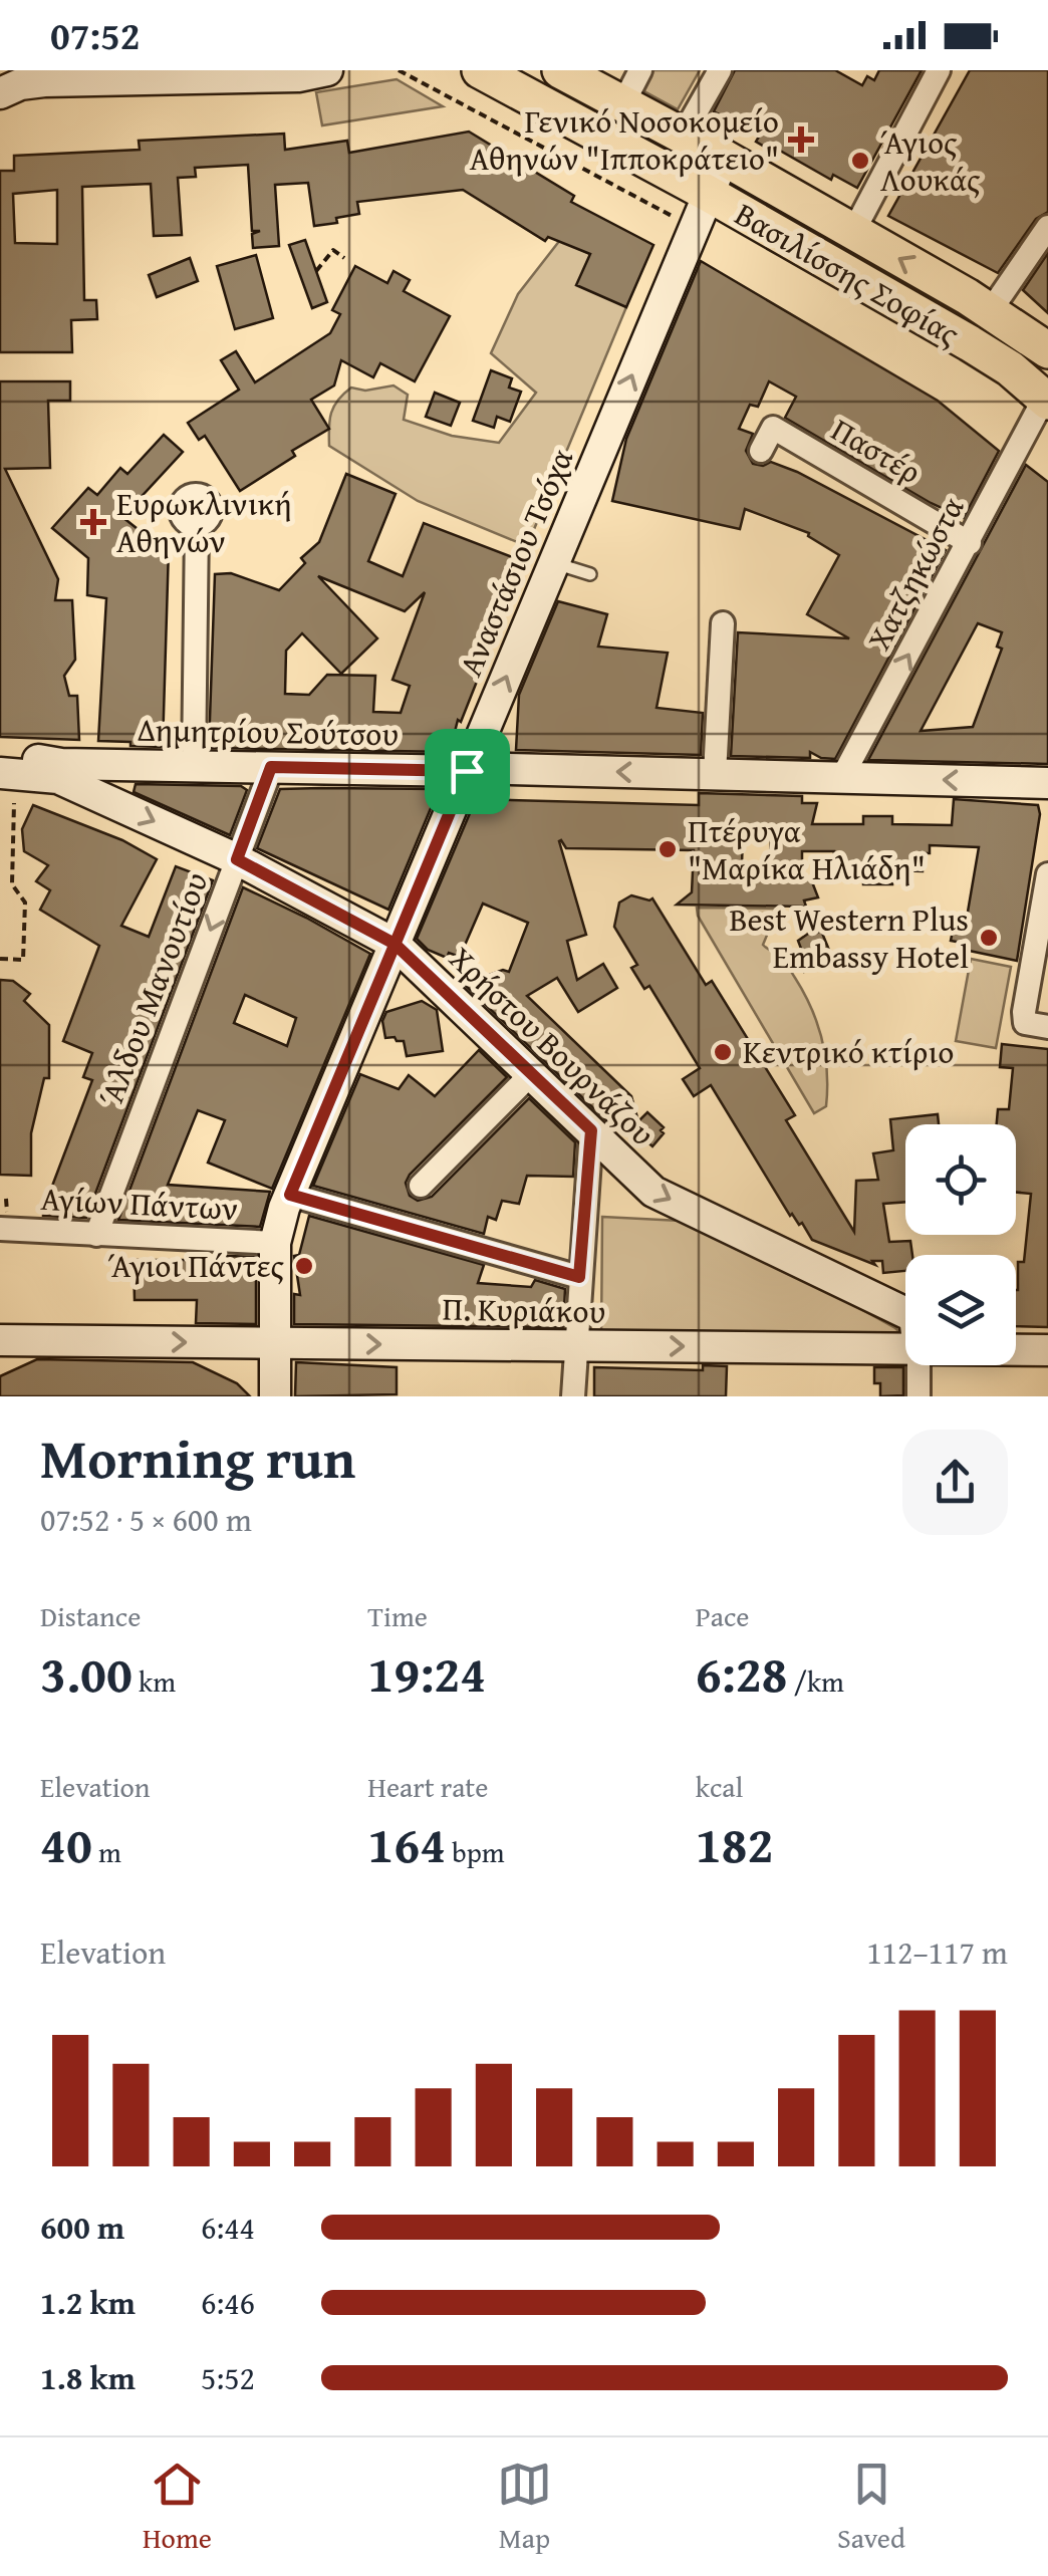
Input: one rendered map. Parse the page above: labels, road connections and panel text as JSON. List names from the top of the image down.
{
  "streets": {
    "main road": ["Βασιλίσσης Σοφίας"],
    "street": [
      "Παστέρ",
      "Αναστάσιου Τσόχα",
      "Χατζηκώστα",
      "Δημητρίου Σούτσου",
      "Άλδου Μανουτίου",
      "Χρήστου Βουρνάζου",
      "Αγίων Πάντων",
      "Π. Κυριάκου"
    ]
  },
  "crossings": [
    ["Βασιλίσσης Σοφίας", "Αναστάσιου Τσόχα"],
    ["Βασιλίσσης Σοφίας", "Χατζηκώστα"],
    ["Παστέρ", "Χατζηκώστα"],
    ["Αναστάσιου Τσόχα", "Δημητρίου Σούτσου"],
    ["Αναστάσιου Τσόχα", "Χρήστου Βουρνάζου"],
    ["Αναστάσιου Τσόχα", "Αγίων Πάντων"],
    ["Αναστάσιου Τσόχα", "Π. Κυριάκου"],
    ["Χατζηκώστα", "Δημητρίου Σούτσου"],
    ["Δημητρίου Σούτσου", "Άλδου Μανουτίου"],
    ["Άλδου Μανουτίου", "Χρήστου Βουρνάζου"],
    ["Άλδου Μανουτίου", "Αγίων Πάντων"]
  ],
  "one_way": [
    "Αναστάσιου Τσόχα",
    "Δημητρίου Σούτσου",
    "Άλδου Μανουτίου",
    "Χρήστου Βουρνάζου"
  ],
  "places": {
    "health": ["Γενικό Νοσοκομείο Αθηνών \"Ιπποκράτειο\"", "Ευρωκλινική Αθηνών"],
    "other": [
      "Άγιος Λουκάς",
      "Πτέρυγα \"Μαρίκα Ηλιάδη\"",
      "Best Western Plus Embassy Hotel",
      "Κεντρικό κτίριο",
      "Άγιοι Πάντες"
    ]
  },
  "page": {
    "status": "07:52",
    "heading": ["Morning run", "07:52 · 5 × 600 m"],
    "stats": [
      ["Distance", "3.00 km"],
      ["Time", "19:24"],
      ["Pace", "6:28 /km"],
      ["Elevation", "40 m"],
      ["Heart rate", "164 bpm"],
      ["kcal", "182"]
    ],
    "chart": ["Elevation", "112–117 m"],
    "list": [
      {
        "name": "600 m",
        "note": "6:44"
      },
      {
        "name": "1.2 km",
        "note": "6:46"
      },
      {
        "name": "1.8 km",
        "note": "5:52"
      }
    ],
    "tabs": ["Home", "Map", "Saved"]
  }
}
